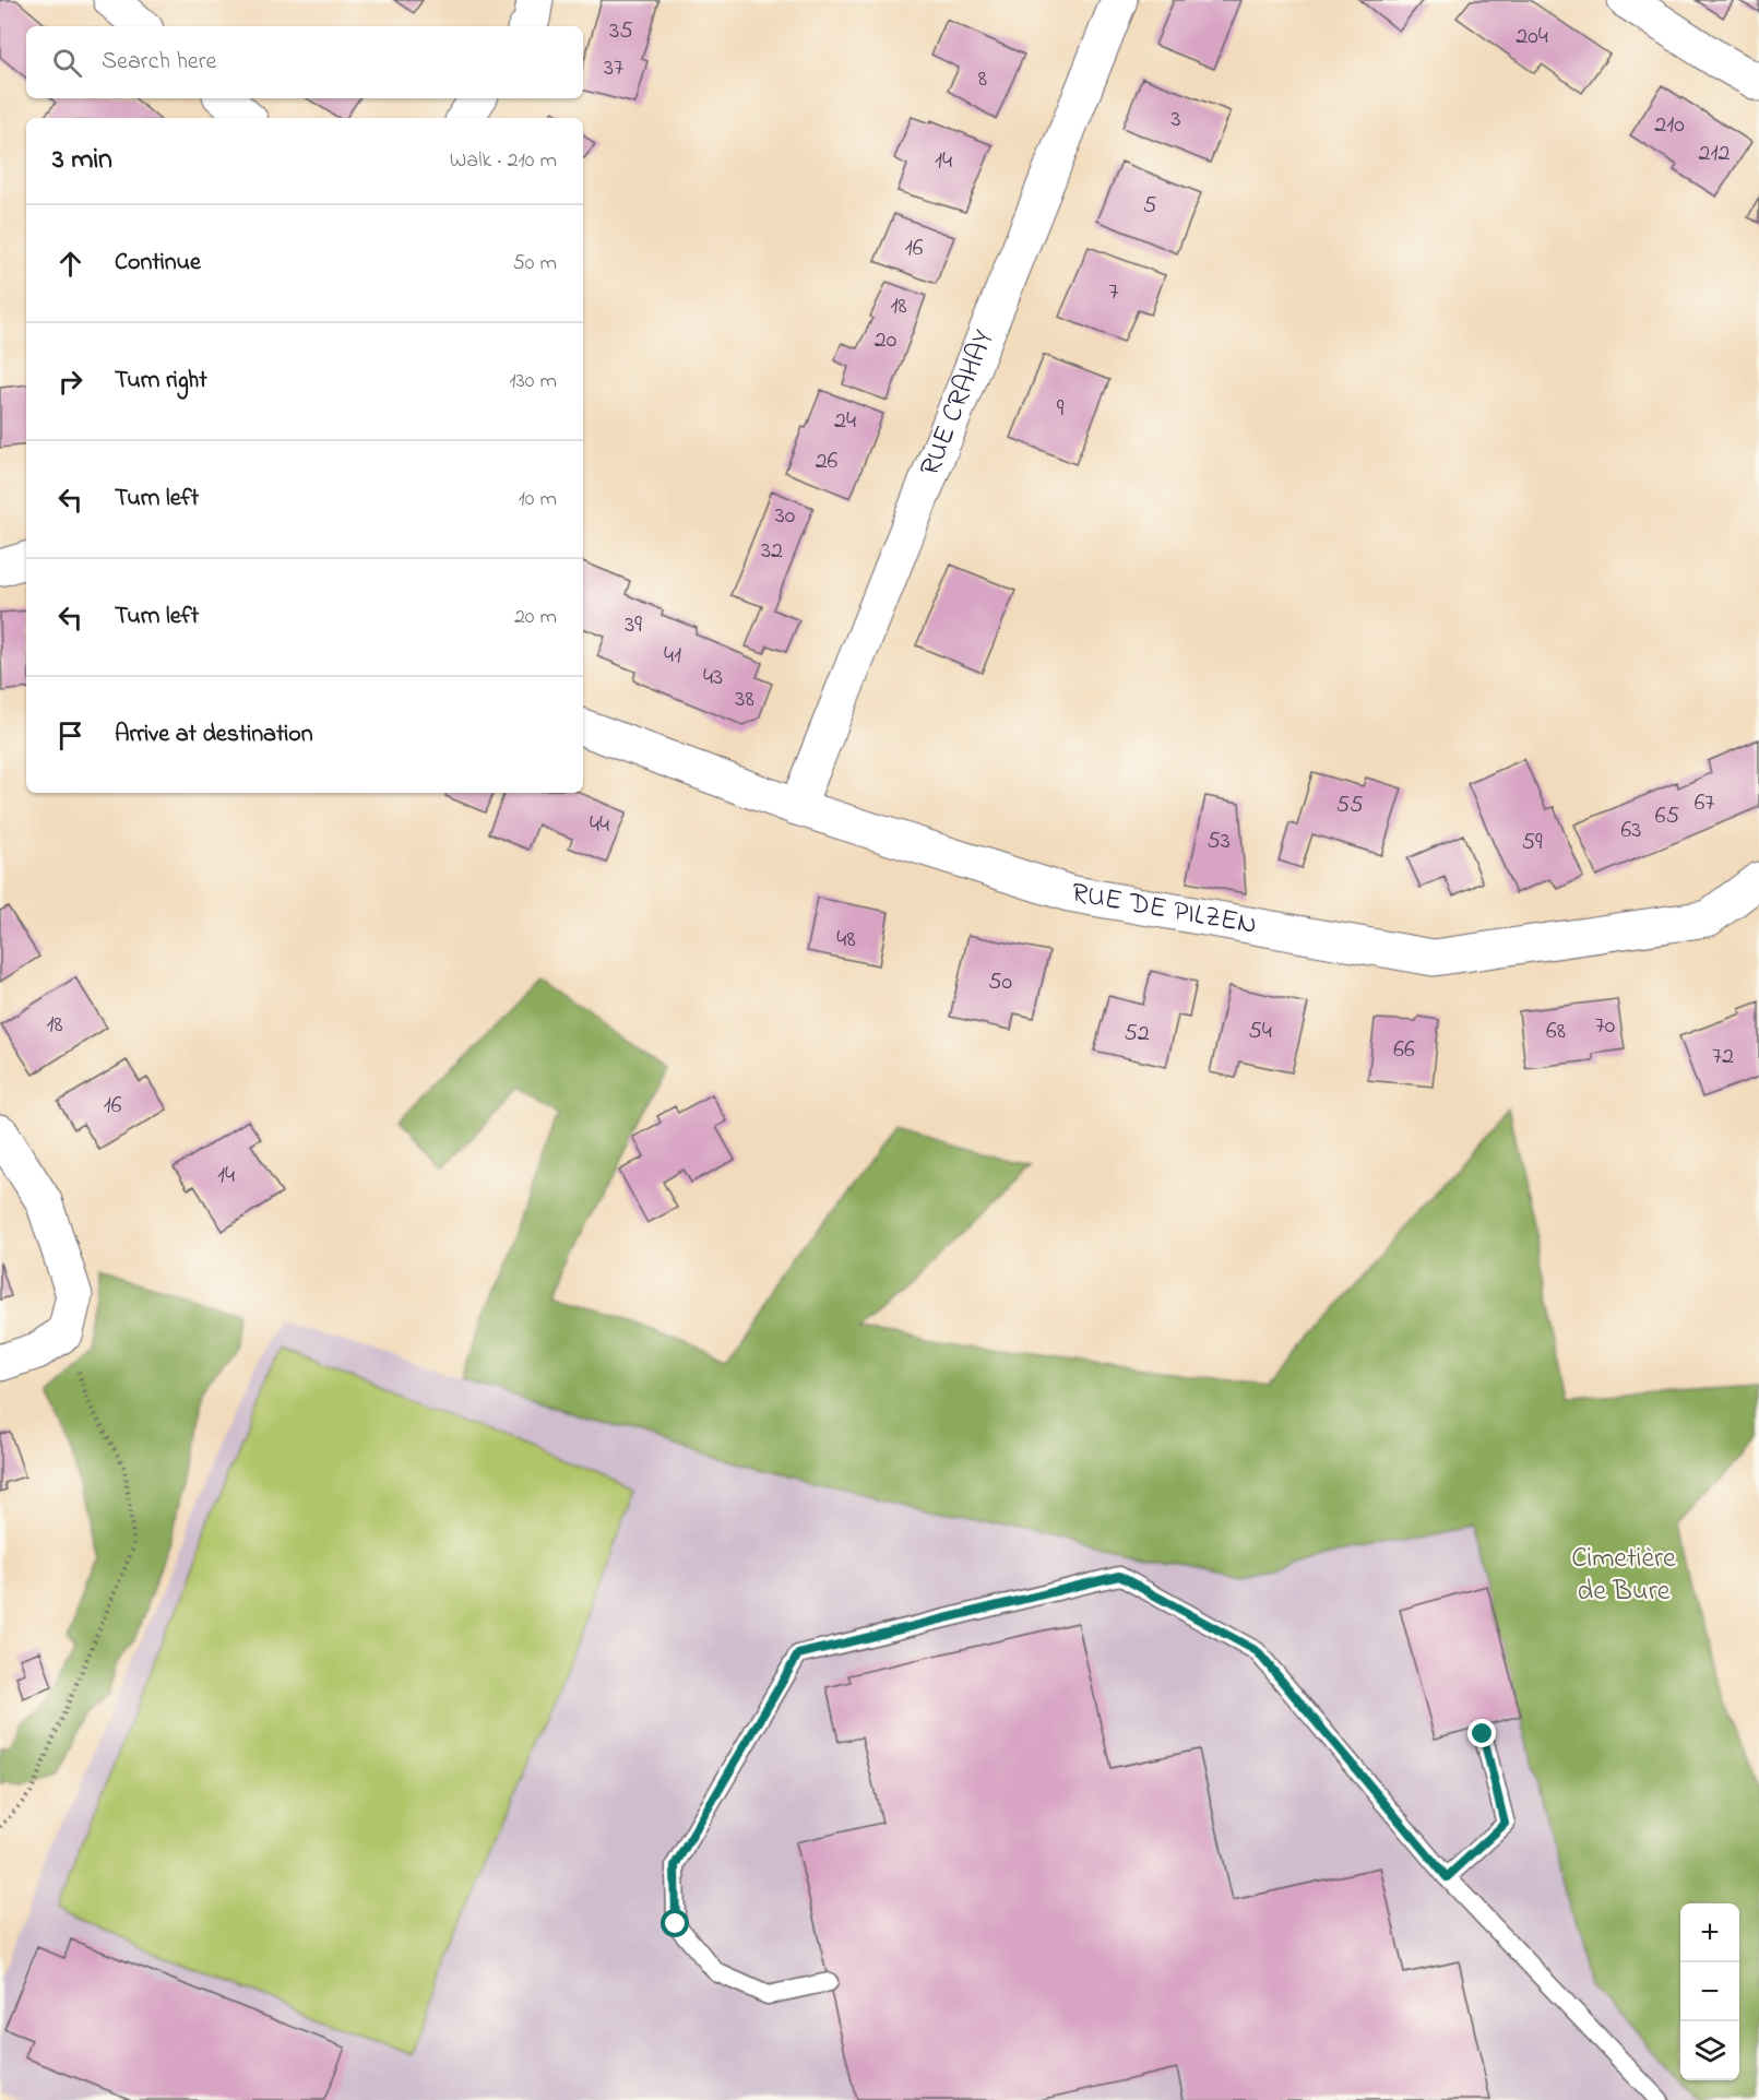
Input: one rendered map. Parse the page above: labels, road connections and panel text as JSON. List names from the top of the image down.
{
  "streets": {
    "street": ["RUE CRAHAY", "RUE DE PILZEN"]
  },
  "crossings": [
    ["RUE CRAHAY", "RUE DE PILZEN"]
  ],
  "parks": ["Cimetière de Bure"],
  "house_numbers": [
    "35",
    "204",
    "37",
    "8",
    "3",
    "210",
    "212",
    "14",
    "5",
    "16",
    "7",
    "18",
    "20",
    "9",
    "24",
    "26",
    "30",
    "32",
    "39",
    "41",
    "43",
    "38",
    "67",
    "55",
    "65",
    "44",
    "63",
    "53",
    "59",
    "48",
    "50",
    "18",
    "70",
    "54",
    "68",
    "52",
    "66",
    "72",
    "16",
    "14"
  ],
  "page": {
    "search": "Search here",
    "heading": ["3 min", "Walk · 210 m"],
    "list": [
      ["Continue", "50 m"],
      ["Turn right", "130 m"],
      ["Turn left", "10 m"],
      ["Turn left", "20 m"],
      "Arrive at destination"
    ],
    "map_buttons": ["+", "−"]
  }
}
